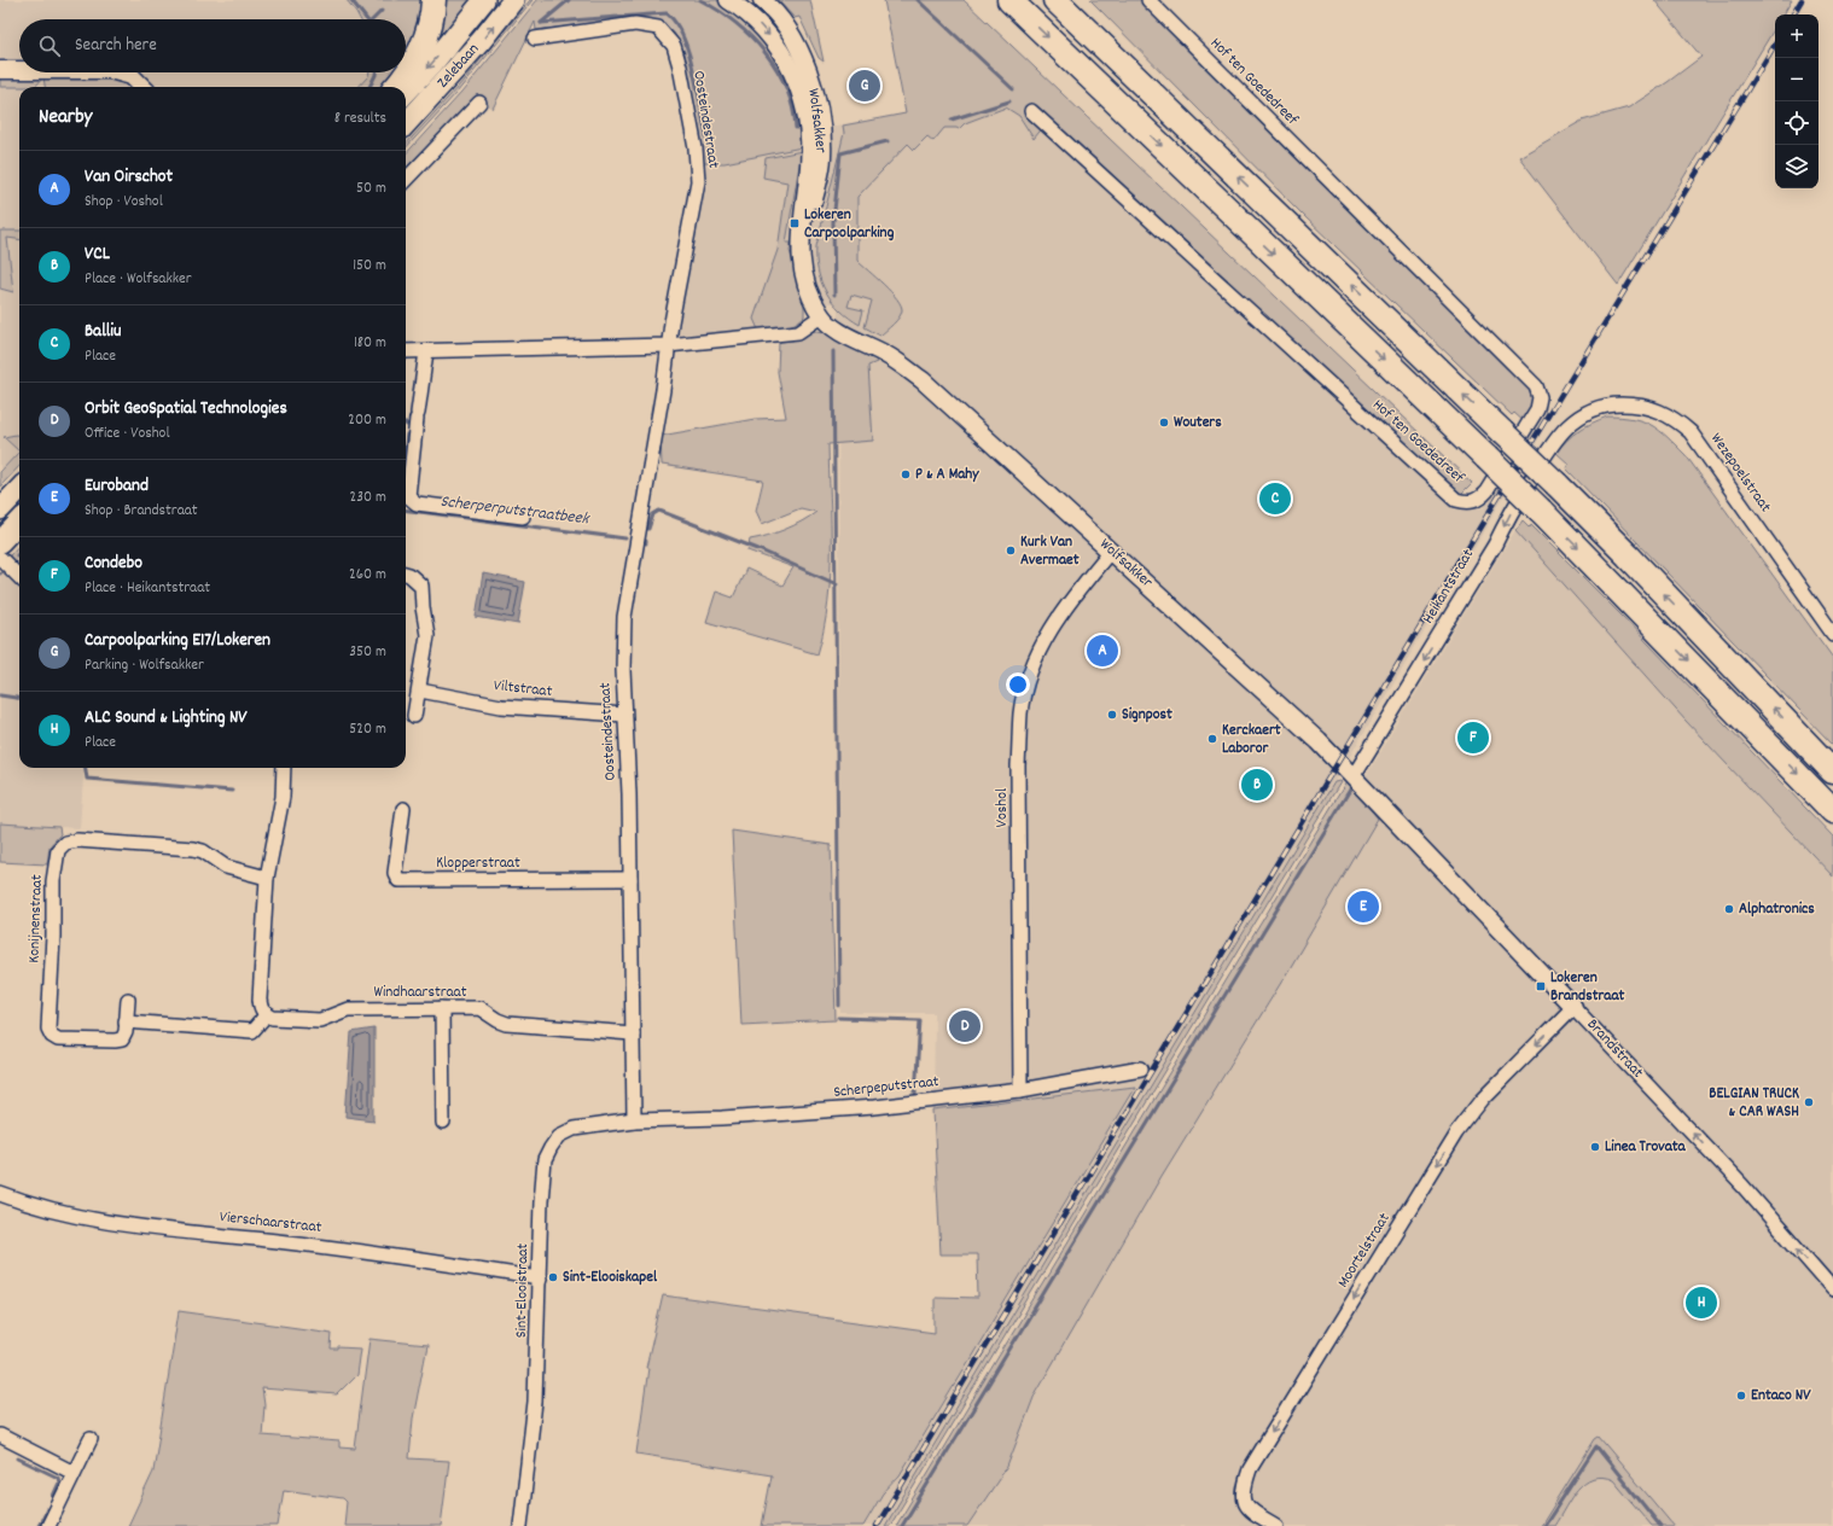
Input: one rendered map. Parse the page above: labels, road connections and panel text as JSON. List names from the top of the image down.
{
  "streets": {
    "main road": ["Zelebaan"],
    "street": [
      "Hof ten Goededreef",
      "Oosteindestraat",
      "Wolfsakker",
      "Wezepoelstraat",
      "Heikantstraat",
      "Viltstraat",
      "Voshol",
      "Klopperstraat",
      "Konijnenstraat",
      "Windhaarstraat",
      "Brandstraat",
      "Scherpeputstraat",
      "Vierschaarstraat",
      "Moortelstraat",
      "Sint-Elooistraat"
    ]
  },
  "crossings": [
    ["Oosteindestraat", "Viltstraat"],
    ["Oosteindestraat", "Klopperstraat"],
    ["Oosteindestraat", "Windhaarstraat"],
    ["Oosteindestraat", "Scherpeputstraat"],
    ["Oosteindestraat", "Sint-Elooistraat"],
    ["Wolfsakker", "Heikantstraat"],
    ["Wolfsakker", "Voshol"],
    ["Wolfsakker", "Brandstraat"],
    ["Wezepoelstraat", "Heikantstraat"],
    ["Heikantstraat", "Brandstraat"],
    ["Voshol", "Scherpeputstraat"],
    ["Brandstraat", "Moortelstraat"],
    ["Scherpeputstraat", "Sint-Elooistraat"],
    ["Vierschaarstraat", "Sint-Elooistraat"]
  ],
  "one_way": ["Heikantstraat", "Brandstraat", "Moortelstraat"],
  "water": ["Scherperputstraatbeek"],
  "places": {
    "transit": ["Lokeren Carpoolparking", "Lokeren Brandstraat"],
    "other": [
      "Wouters",
      "P & A Mahy",
      "Kurk Van Avermaet",
      "Signpost",
      "Kerckaert Laboror",
      "Alphatronics",
      "BELGIAN TRUCK & CAR WASH",
      "Linea Trovata",
      "Sint-Elooiskapel",
      "Entaco NV"
    ]
  },
  "page": {
    "map_buttons": ["+", "−"],
    "search": "Search here",
    "pins": [
      "G",
      "C",
      "A",
      "F",
      "B",
      "E",
      "D",
      "H"
    ],
    "heading": ["Nearby", "8 results"],
    "list": [
      {
        "mark": "A",
        "name": "Van Oirschot",
        "note": "Shop · Voshol",
        "value": "50 m"
      },
      {
        "mark": "B",
        "name": "VCL",
        "note": "Place · Wolfsakker",
        "value": "150 m"
      },
      {
        "mark": "C",
        "name": "Balliu",
        "note": "Place",
        "value": "180 m"
      },
      {
        "mark": "D",
        "name": "Orbit GeoSpatial Technologies",
        "note": "Office · Voshol",
        "value": "200 m"
      },
      {
        "mark": "E",
        "name": "Euroband",
        "note": "Shop · Brandstraat",
        "value": "230 m"
      },
      {
        "mark": "F",
        "name": "Condebo",
        "note": "Place · Heikantstraat",
        "value": "260 m"
      },
      {
        "mark": "G",
        "name": "Carpoolparking E17/Lokeren",
        "note": "Parking · Wolfsakker",
        "value": "350 m"
      },
      {
        "mark": "H",
        "name": "ALC Sound & Lighting NV",
        "note": "Place",
        "value": "520 m"
      }
    ]
  }
}
